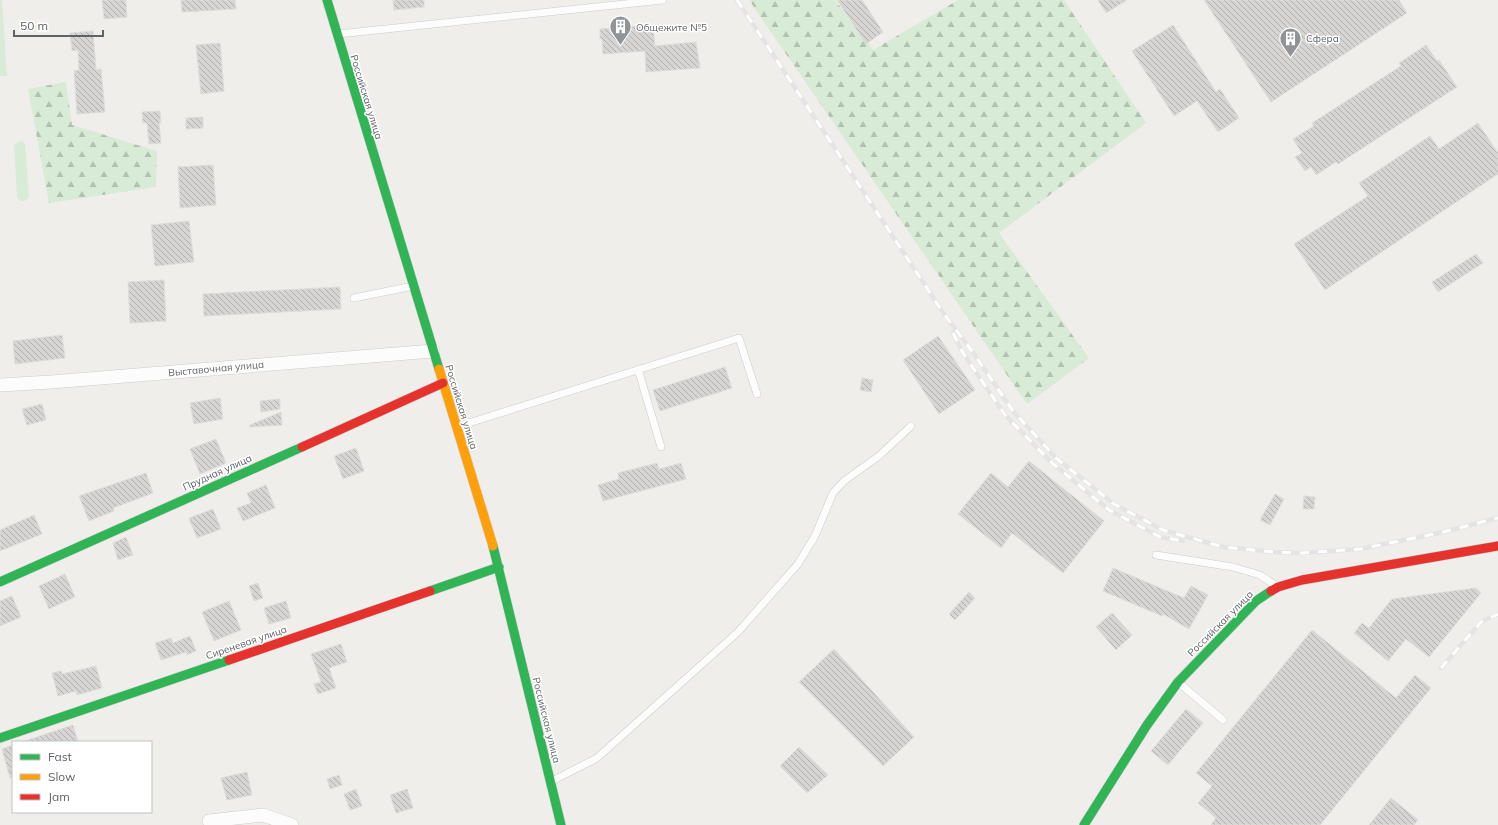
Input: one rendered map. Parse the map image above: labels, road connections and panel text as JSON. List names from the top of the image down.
{
  "streets": {
    "street": [
      "Российская улица",
      "Выставочная улица",
      "Прудная улица",
      "Сиреневая улица"
    ]
  },
  "crossings": [
    ["Российская улица", "Выставочная улица"],
    ["Российская улица", "Прудная улица"],
    ["Российская улица", "Сиреневая улица"]
  ],
  "places": {
    "building": ["Общежите №5", "Сфера"]
  },
  "legend": ["Fast", "Slow", "Jam"],
  "scale_bar": "50 m"
}
